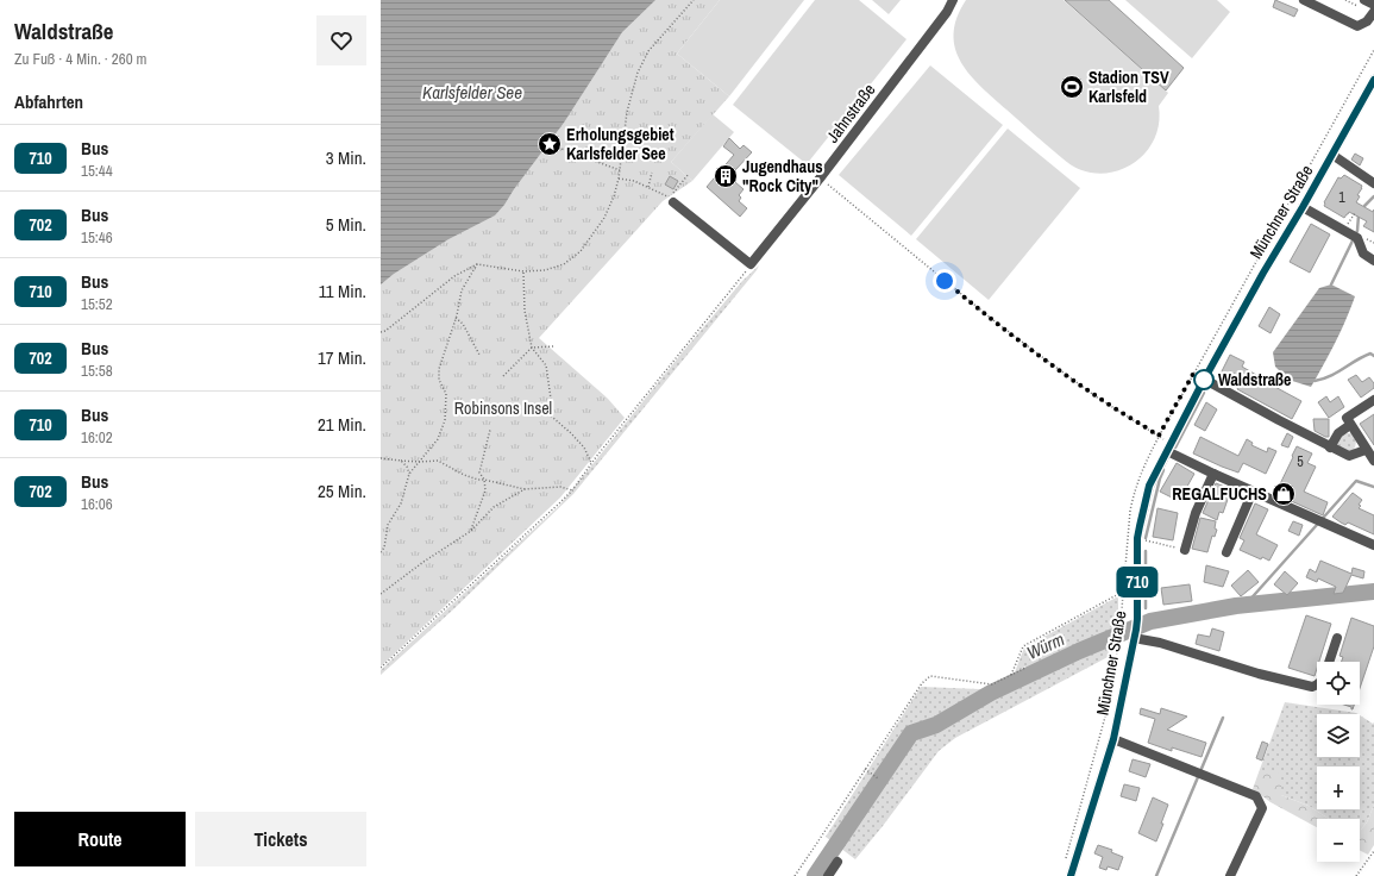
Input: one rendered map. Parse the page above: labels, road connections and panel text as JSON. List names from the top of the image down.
{
  "streets": {
    "street": ["Jahnstraße", "Münchner Straße"]
  },
  "water": ["Karlsfelder See", "Würm"],
  "parks": ["Robinsons Insel"],
  "places": {
    "sports": ["Stadion TSV Karlsfeld"],
    "place": ["Erholungsgebiet Karlsfelder See"],
    "building": ["Jugendhaus \"Rock City\""],
    "other": ["Waldstraße"],
    "shop": ["REGALFUCHS"]
  },
  "lines": ["bus line 710"],
  "house_numbers": ["1", "5"],
  "page": {
    "heading": [
      ["Waldstraße", "Zu Fuß · 4 Min. · 260 m"],
      "Abfahrten"
    ],
    "on_map": "710",
    "list": [
      {
        "mark": "710",
        "name": "Bus",
        "note": "15:44",
        "value": "3 Min."
      },
      {
        "mark": "702",
        "name": "Bus",
        "note": "15:46",
        "value": "5 Min."
      },
      {
        "mark": "710",
        "name": "Bus",
        "note": "15:52",
        "value": "11 Min."
      },
      {
        "mark": "702",
        "name": "Bus",
        "note": "15:58",
        "value": "17 Min."
      },
      {
        "mark": "710",
        "name": "Bus",
        "note": "16:02",
        "value": "21 Min."
      },
      {
        "mark": "702",
        "name": "Bus",
        "note": "16:06",
        "value": "25 Min."
      }
    ],
    "map_buttons": ["+", "−"],
    "buttons": ["Route", "Tickets"]
  }
}
